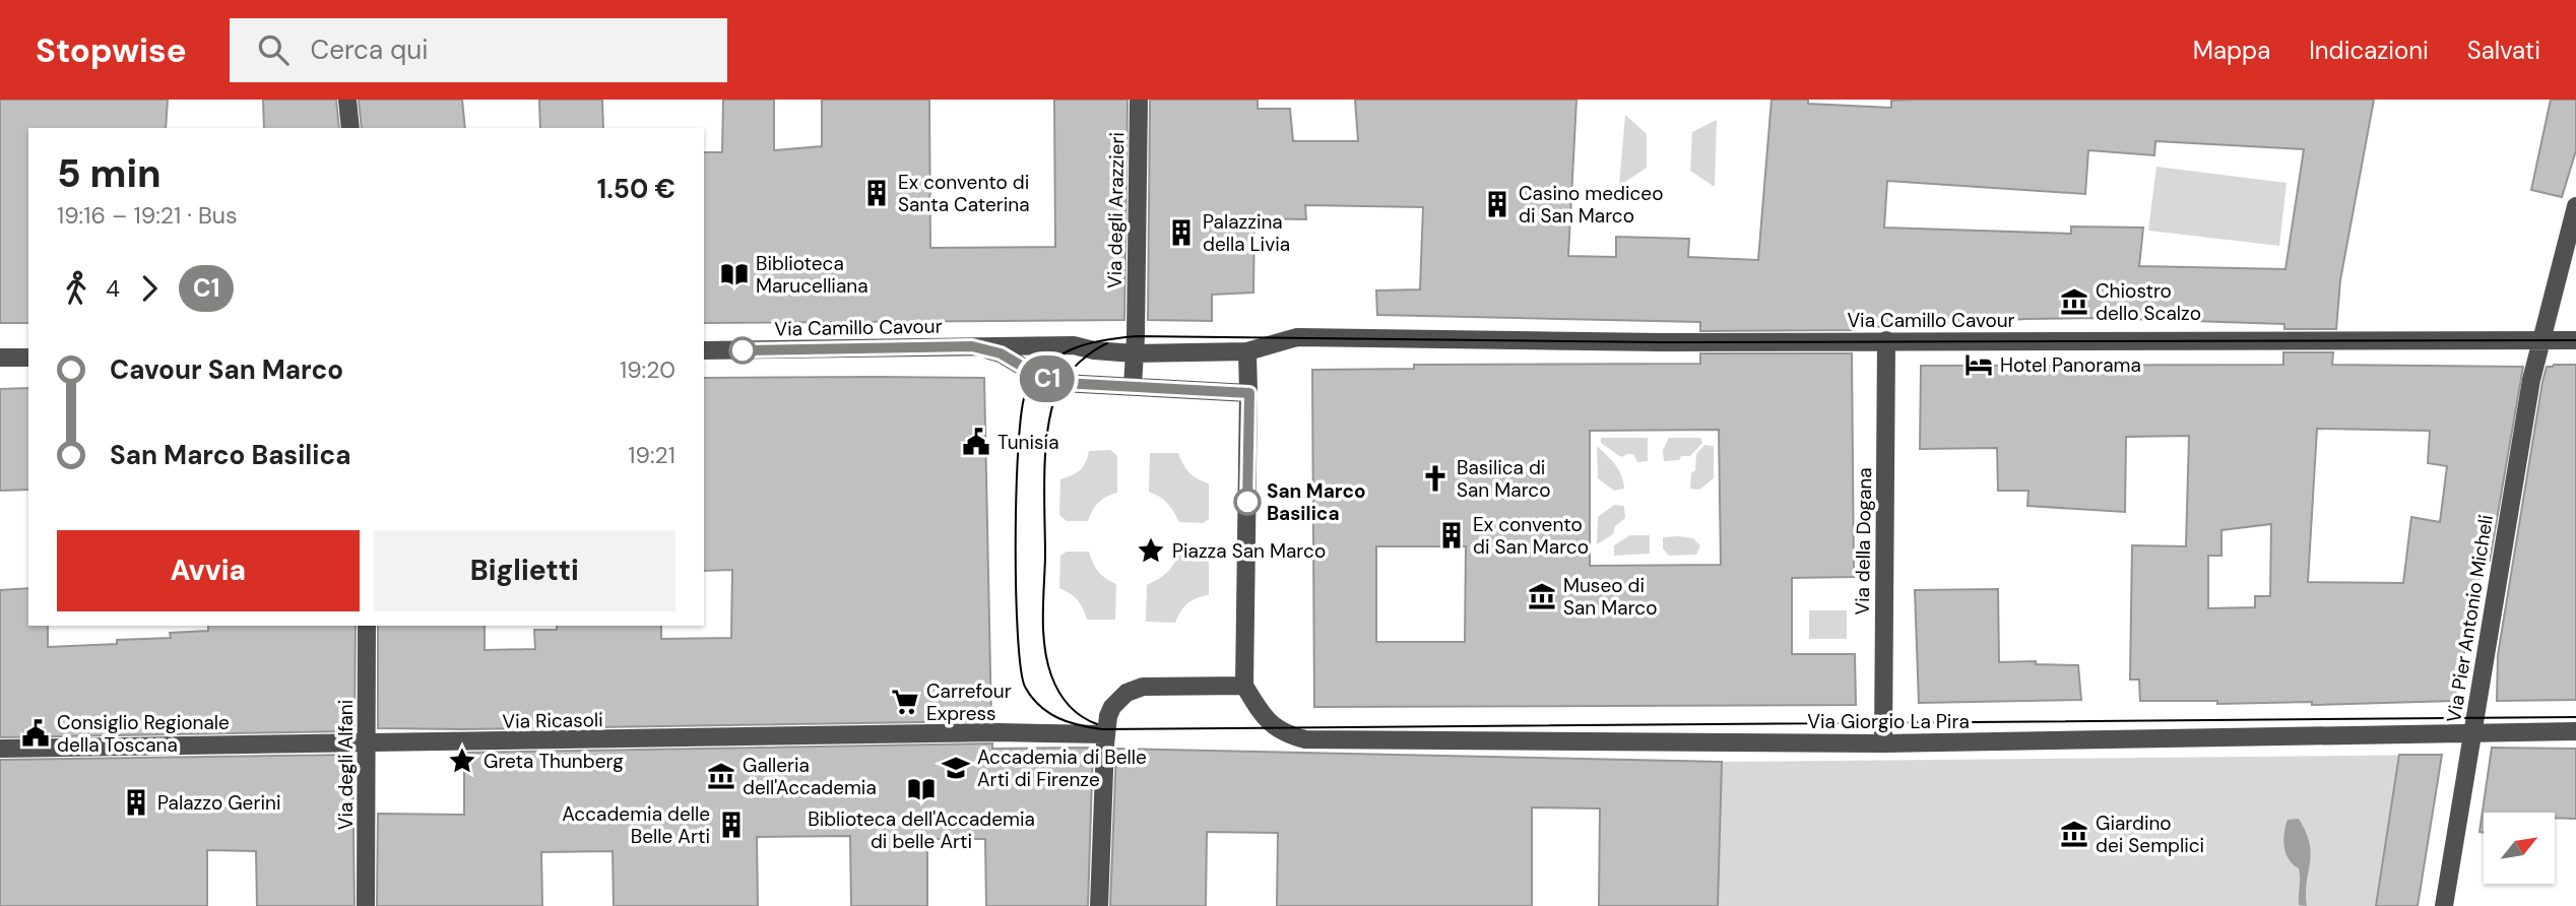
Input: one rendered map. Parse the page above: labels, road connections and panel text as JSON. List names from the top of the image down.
{
  "streets": {
    "street": [
      "Via degli Arazzieri",
      "Via Camillo Cavour",
      "Via della Dogana",
      "Via Pier Antonio Micheli",
      "Via Ricasoli",
      "Via Giorgio La Pira",
      "Via degli Alfani"
    ]
  },
  "crossings": [
    ["Via Camillo Cavour", "Via della Dogana"],
    ["Via Camillo Cavour", "Via Pier Antonio Micheli"],
    ["Via della Dogana", "Via Giorgio La Pira"],
    ["Via Pier Antonio Micheli", "Via Giorgio La Pira"],
    ["Via Ricasoli", "Via degli Alfani"]
  ],
  "places": {
    "building": [
      "Ex convento di Santa Caterina",
      "Casino mediceo di San Marco",
      "Palazzina della Livia",
      "Ex convento di San Marco",
      "Palazzo Gerini",
      "Accademia delle Belle Arti"
    ],
    "library": ["Biblioteca Marucelliana", "Biblioteca dell'Accademia di belle Arti"],
    "museum": [
      "Chiostro dello Scalzo",
      "Museo di San Marco",
      "Galleria dell'Accademia",
      "Giardino dei Semplici"
    ],
    "hotel": ["Hotel Panorama"],
    "public building": ["Tunisia", "Consiglio Regionale della Toscana"],
    "church": ["Basilica di San Marco"],
    "other": ["San Marco Basilica"],
    "place": ["Piazza San Marco", "Greta Thunberg"],
    "supermarket": ["Carrefour Express"],
    "school or university": ["Accademia di Belle Arti di Firenze"]
  },
  "lines": ["bus line C1"],
  "north": "top right",
  "page": {
    "header": "Stopwise",
    "search": "Cerca qui",
    "nav": ["Mappa", "Indicazioni", "Salvati"],
    "on_map": "C1",
    "heading": ["5 min", "19:16 – 19:21 · Bus", "1.50 €"],
    "legs": ["4", "C1"],
    "list": [
      {
        "name": "Cavour San Marco",
        "value": "19:20"
      },
      {
        "name": "San Marco Basilica",
        "value": "19:21"
      }
    ],
    "buttons": ["Avvia", "Biglietti"]
  }
}
